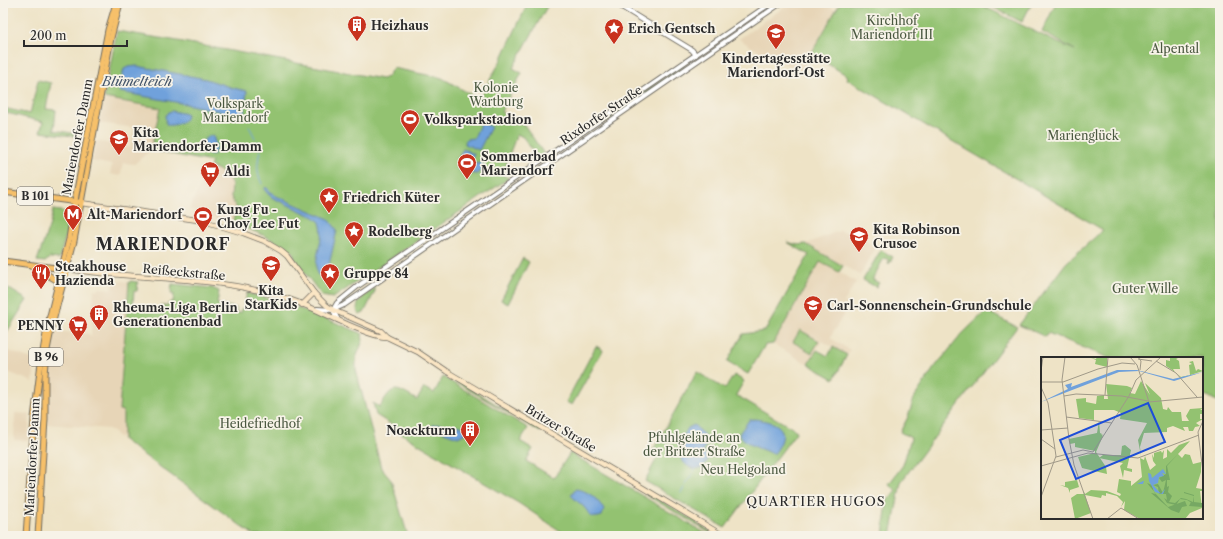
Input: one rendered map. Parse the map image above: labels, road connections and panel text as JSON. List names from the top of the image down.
{
  "streets": {
    "main road": [
      "Mariendorfer Damm",
      "B 101",
      "Reißeckstraße",
      "B 96",
      "Britzer Straße"
    ],
    "street": ["Rixdorfer Straße"]
  },
  "crossings": [
    ["Rixdorfer Straße", "Britzer Straße"],
    ["Mariendorfer Damm", "B 101"],
    ["Mariendorfer Damm", "Reißeckstraße"],
    ["Reißeckstraße", "Britzer Straße"]
  ],
  "districts": ["MARIENDORF", "QUARTIER HUGOS"],
  "water": ["Blümelteich"],
  "parks": [
    "Kirchhof Mariendorf III",
    "Alpental",
    "Kolonie Wartburg",
    "Volkspark Mariendorf",
    "Marienglück",
    "Guter Wille",
    "Heidefriedhof",
    "Pfuhlgelände an der Britzer Straße",
    "Neu Helgoland"
  ],
  "places": {
    "building": ["Heizhaus", "Rheuma-Liga Berlin Generationenbad", "Noackturm"],
    "place": [
      "Erich Gentsch",
      "Friedrich Küter",
      "Rodelberg",
      "Gruppe 84"
    ],
    "school or university": [
      "Kindertagesstätte Mariendorf-Ost",
      "Kita Mariendorfer Damm",
      "Kita Robinson Crusoe",
      "Kita StarKids",
      "Carl-Sonnenschein-Grundschule"
    ],
    "sports": ["Volksparkstadion", "Sommerbad Mariendorf", "Kung Fu - Choy Lee Fut"],
    "supermarket": ["Aldi", "PENNY"],
    "metro station": ["Alt-Mariendorf"],
    "restaurant": ["Steakhouse Hazienda"]
  },
  "scale_bar": "200 m"
}
